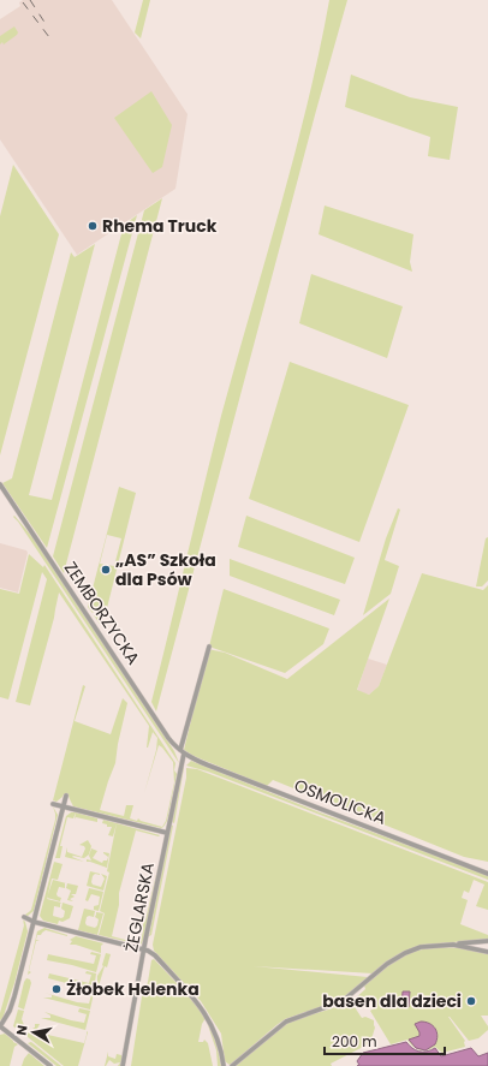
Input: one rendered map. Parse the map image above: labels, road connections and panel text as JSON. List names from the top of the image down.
{
  "streets": {
    "street": ["ZEMBORZYCKA", "OSMOLICKA", "ŻEGLARSKA"]
  },
  "crossings": [
    ["ZEMBORZYCKA", "OSMOLICKA"],
    ["ZEMBORZYCKA", "ŻEGLARSKA"],
    ["OSMOLICKA", "ŻEGLARSKA"]
  ],
  "places": [
    "Rhema Truck",
    "„AS” Szkoła dla Psów",
    "Żłobek Helenka",
    "basen dla dzieci"
  ],
  "scale_bar": "200 m",
  "north": "left"
}
